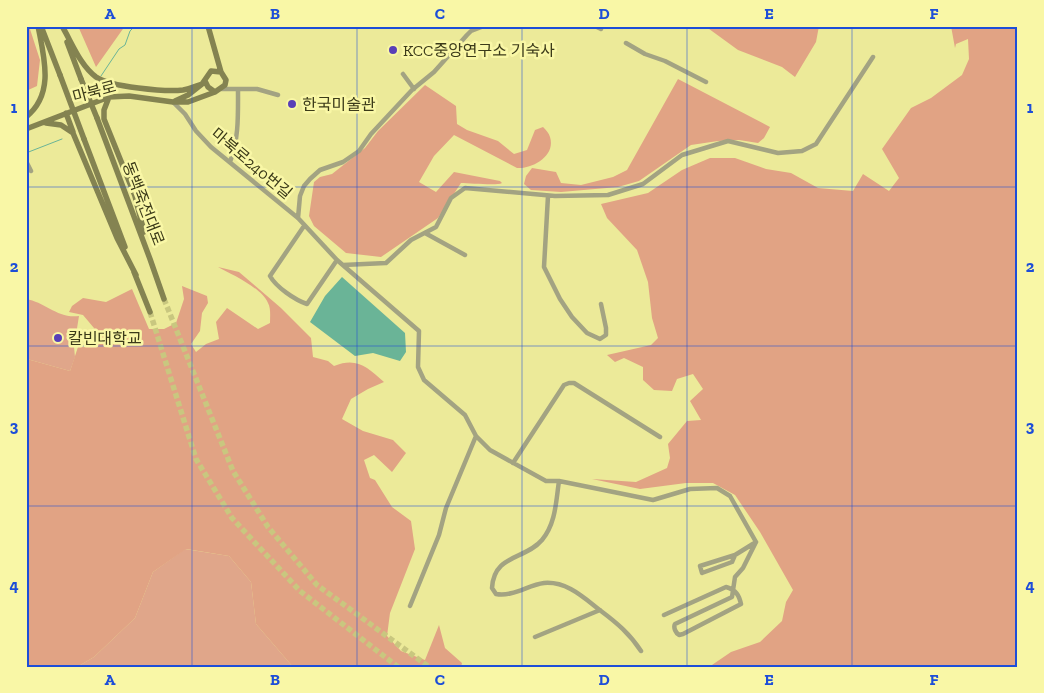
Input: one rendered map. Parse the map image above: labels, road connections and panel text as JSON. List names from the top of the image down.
{
  "streets": {
    "main road": ["마북로", "동백죽전대로"],
    "street": ["마북로240번길"]
  },
  "crossings": [
    ["마북로", "마북로240번길"]
  ],
  "places": ["KCC중앙연구소 기숙사", "한국미술관", "칼빈대학교"],
  "grid": {
    "columns": [
      "A",
      "B",
      "C",
      "D",
      "E",
      "F"
    ],
    "rows": [
      "1",
      "2",
      "3",
      "4"
    ]
  }
}
